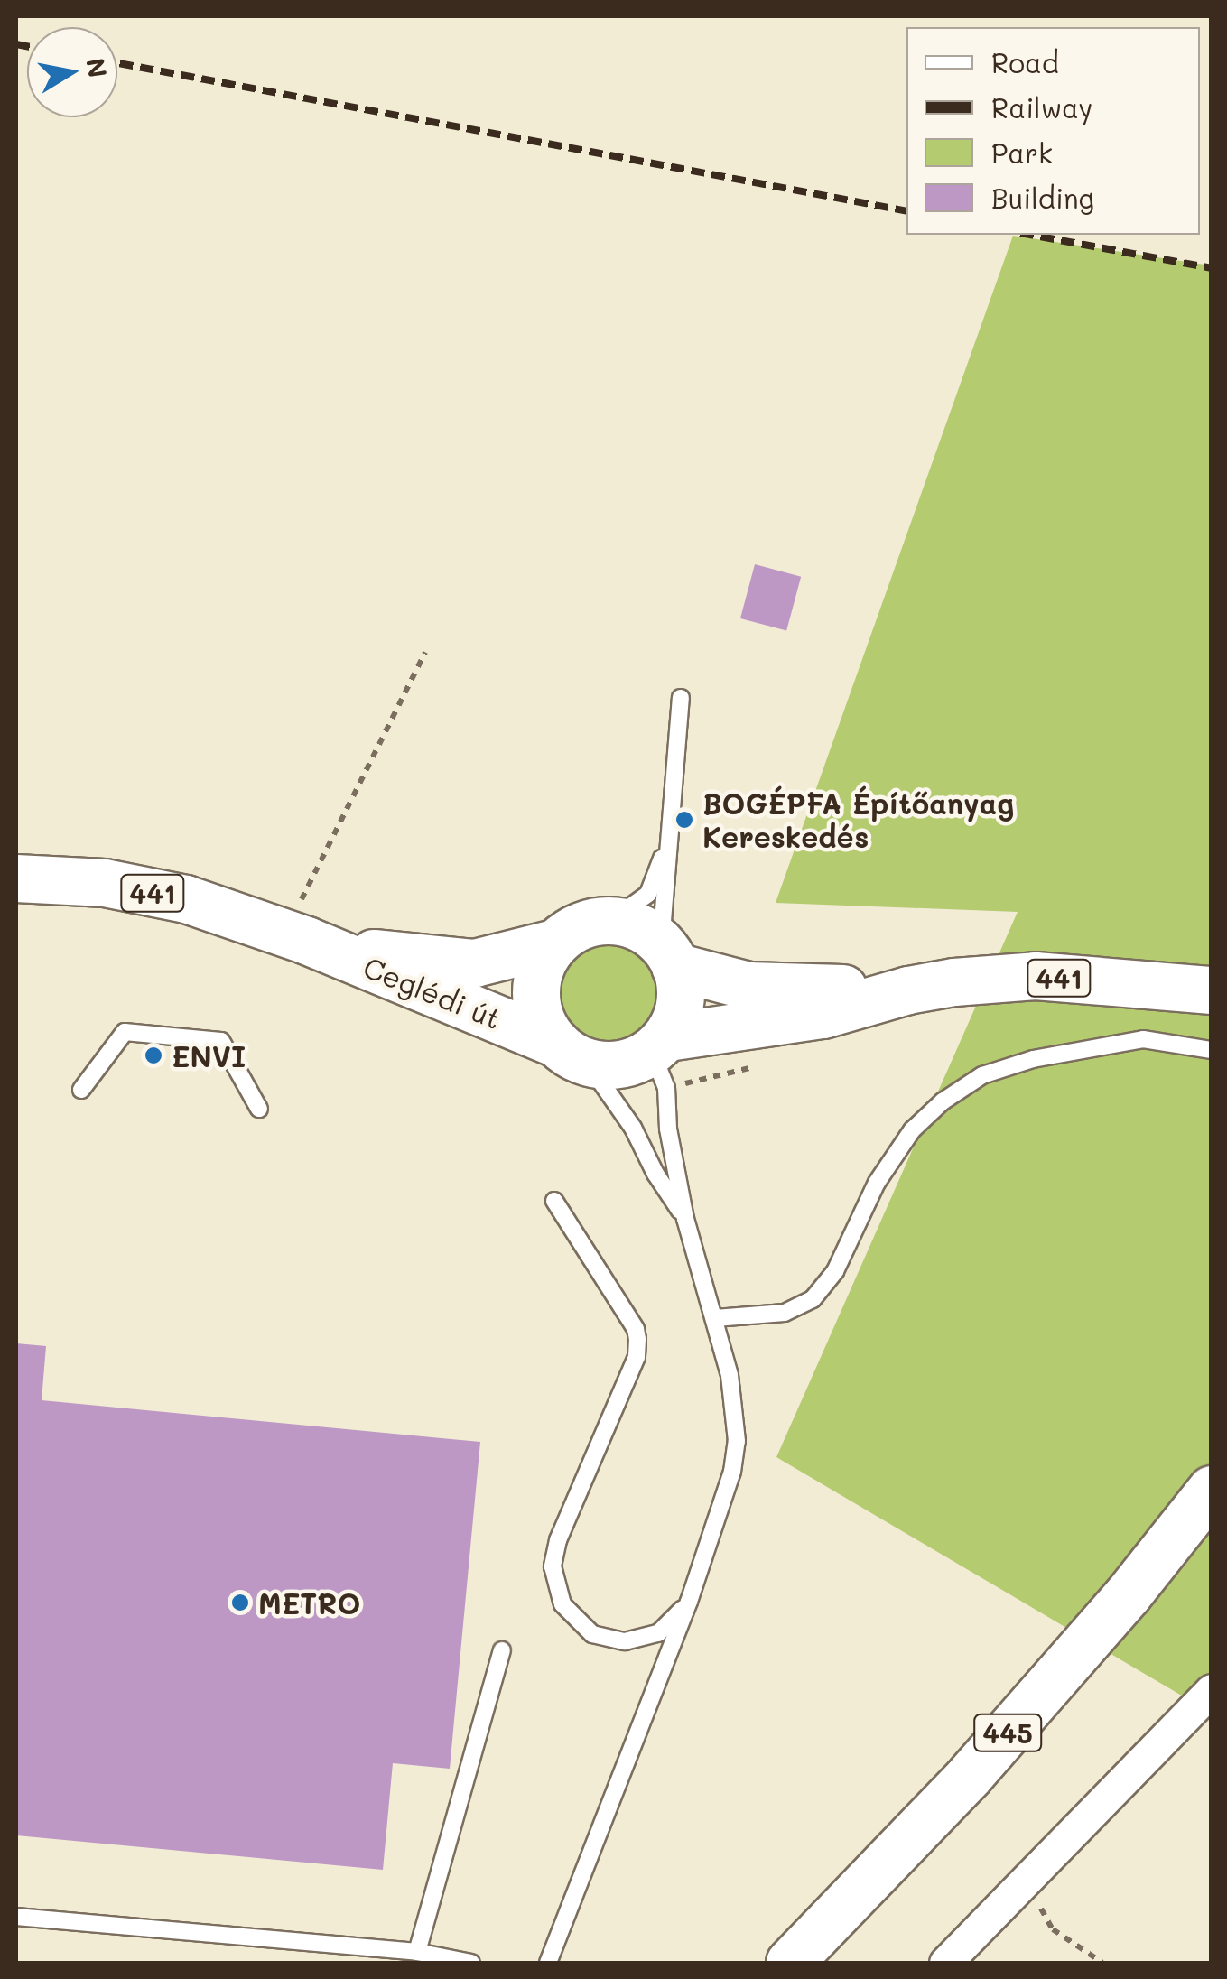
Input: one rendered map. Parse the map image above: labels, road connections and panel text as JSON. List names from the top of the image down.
{
  "streets": {
    "main road": ["441", "Ceglédi út", "445"]
  },
  "crossings": [
    ["441", "Ceglédi út"]
  ],
  "places": ["BOGÉPFA Építőanyag Kereskedés", "ENVI", "METRO"],
  "legend": [
    "Road",
    "Railway",
    "Park",
    "Building"
  ],
  "north": "right"
}
